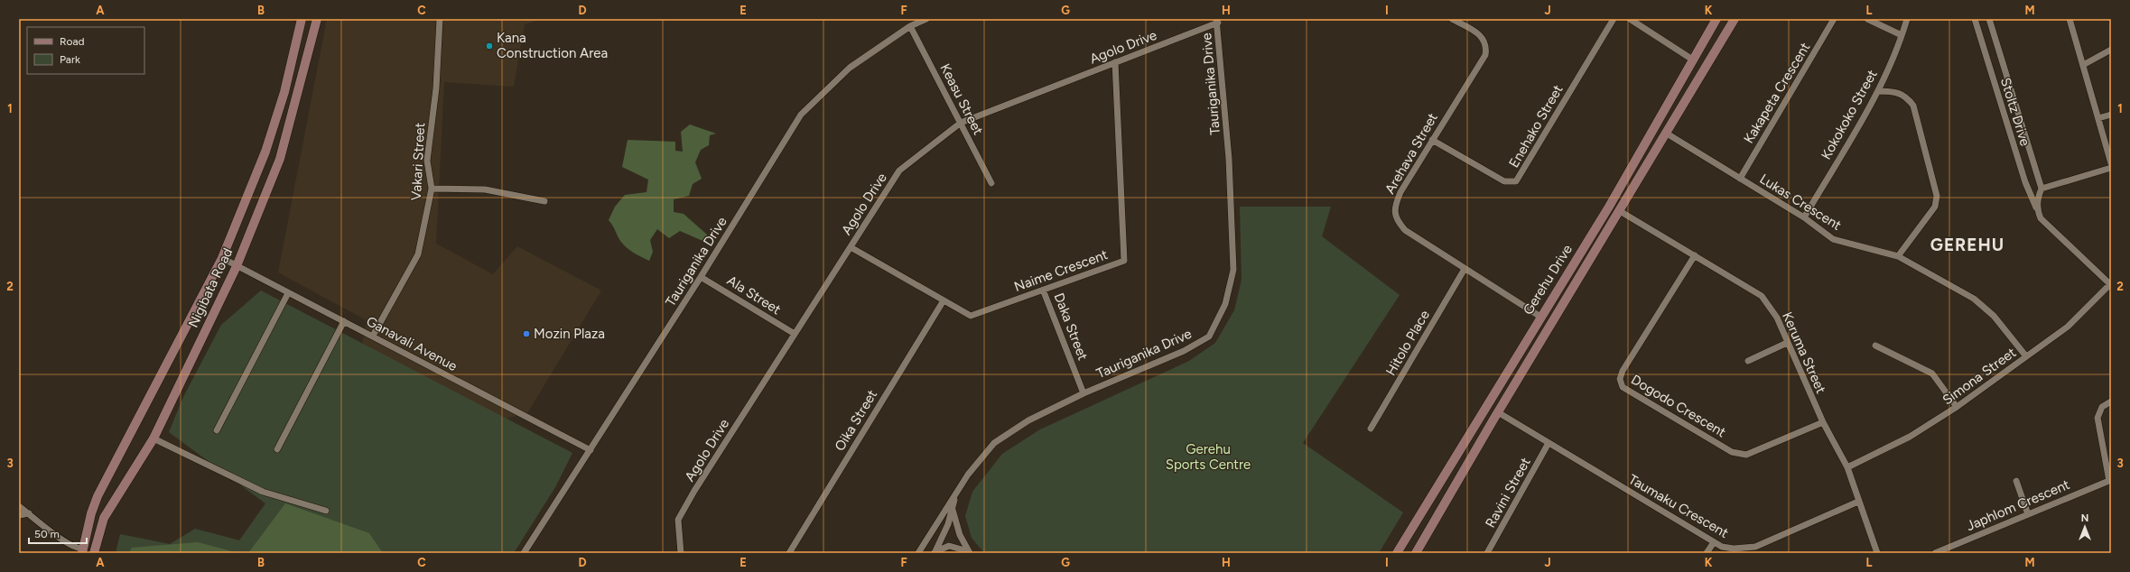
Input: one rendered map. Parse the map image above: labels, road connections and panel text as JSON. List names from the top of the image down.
{
  "streets": {
    "street": [
      "Agolo Drive",
      "Tauriganika Drive",
      "Kakapeta Crescent",
      "Keasu Street",
      "Stoltz Drive",
      "Kokokoko Street",
      "Enehako Street",
      "Arehava Street",
      "Vakari Street",
      "Lukas Crescent",
      "Naime Crescent",
      "Gerehu Drive",
      "Nigibata Road",
      "Ala Street",
      "Daka Street",
      "Hitolo Place",
      "Ganavali Avenue",
      "Keruma Street",
      "Simona Street",
      "Dogodo Crescent",
      "Oika Street",
      "Ravini Street",
      "Japhlom Crescent",
      "Taumaku Crescent"
    ]
  },
  "crossings": [
    ["Agolo Drive", "Tauriganika Drive"],
    ["Agolo Drive", "Keasu Street"],
    ["Agolo Drive", "Naime Crescent"],
    ["Agolo Drive", "Ala Street"],
    ["Tauriganika Drive", "Keasu Street"],
    ["Tauriganika Drive", "Ala Street"],
    ["Tauriganika Drive", "Daka Street"],
    ["Tauriganika Drive", "Ganavali Avenue"],
    ["Kakapeta Crescent", "Lukas Crescent"],
    ["Stoltz Drive", "Simona Street"],
    ["Kokokoko Street", "Lukas Crescent"],
    ["Enehako Street", "Arehava Street"],
    ["Arehava Street", "Gerehu Drive"],
    ["Arehava Street", "Hitolo Place"],
    ["Vakari Street", "Ganavali Avenue"],
    ["Lukas Crescent", "Gerehu Drive"],
    ["Lukas Crescent", "Simona Street"],
    ["Naime Crescent", "Daka Street"],
    ["Naime Crescent", "Oika Street"],
    ["Gerehu Drive", "Keruma Street"],
    ["Gerehu Drive", "Taumaku Crescent"],
    ["Nigibata Road", "Ganavali Avenue"],
    ["Keruma Street", "Simona Street"],
    ["Keruma Street", "Dogodo Crescent"],
    ["Keruma Street", "Taumaku Crescent"],
    ["Ravini Street", "Taumaku Crescent"]
  ],
  "districts": ["GEREHU"],
  "parks": ["Gerehu Sports Centre"],
  "places": ["Kana Construction Area", "Mozin Plaza"],
  "legend": ["Road", "Park"],
  "scale_bar": "50 m",
  "north": "top",
  "grid": {
    "columns": [
      "A",
      "B",
      "C",
      "D",
      "E",
      "F",
      "G",
      "H",
      "I",
      "J",
      "K",
      "L",
      "M"
    ],
    "rows": ["1", "2", "3"]
  }
}
